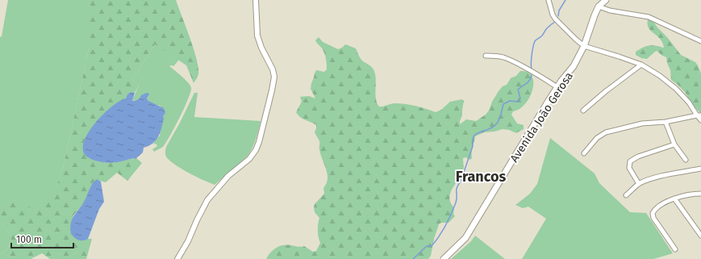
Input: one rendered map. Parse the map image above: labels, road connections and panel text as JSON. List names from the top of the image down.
{
  "streets": {
    "main road": ["Avenida João Gerosa"]
  },
  "districts": ["Francos"],
  "scale_bar": "100 m"
}
